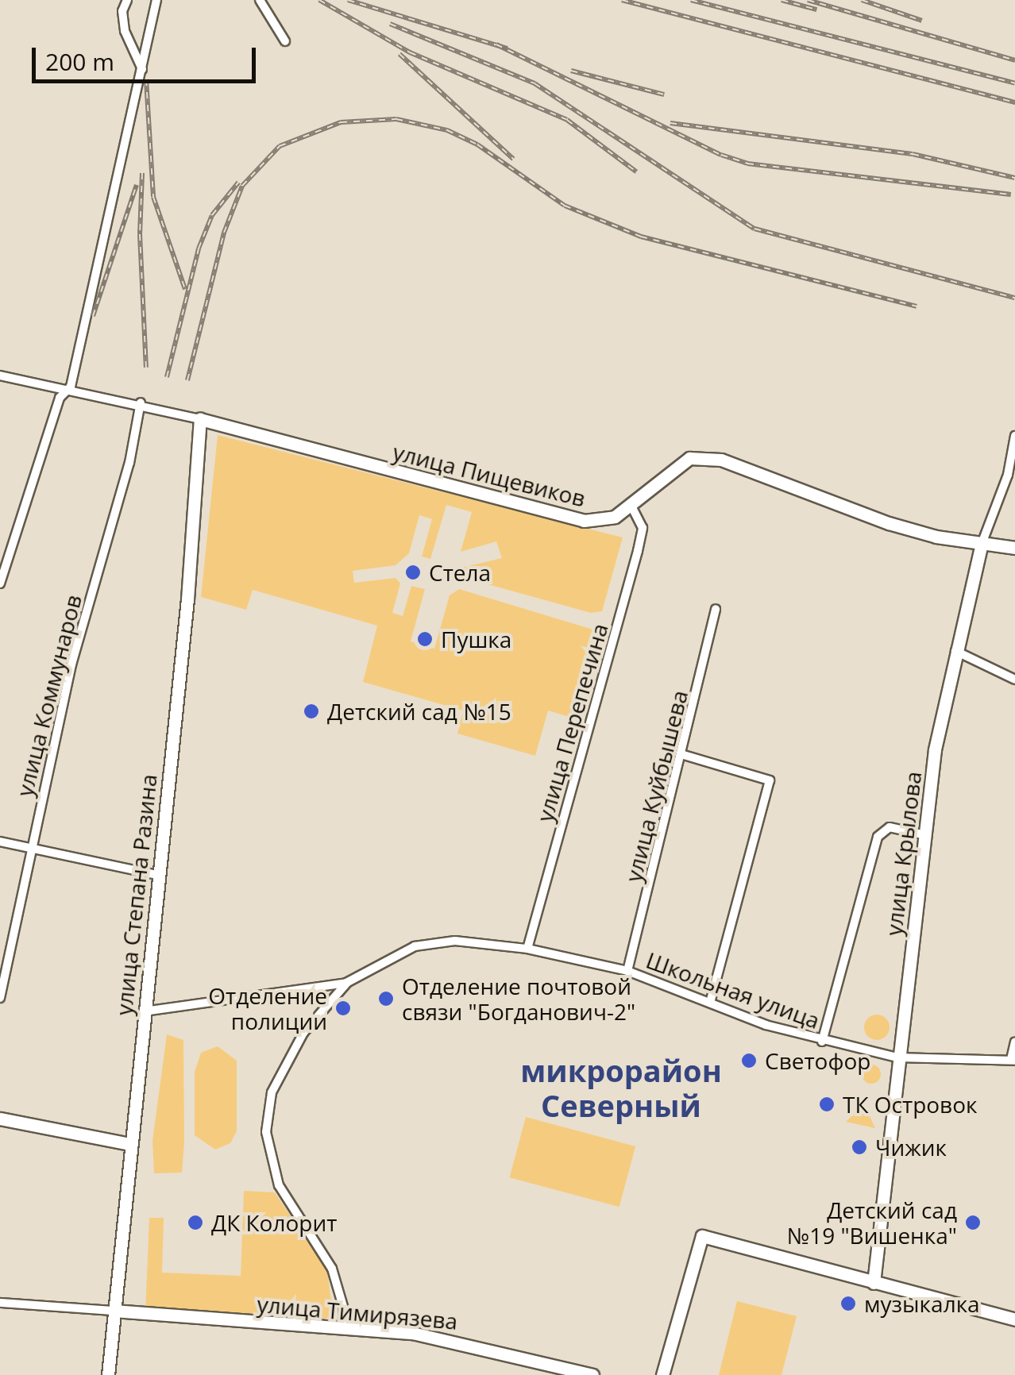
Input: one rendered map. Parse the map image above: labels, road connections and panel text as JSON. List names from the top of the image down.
{
  "streets": {
    "street": [
      "улица Пищевиков",
      "улица Коммунаров",
      "улица Перепечина",
      "улица Куйбышева",
      "улица Крылова",
      "улица Степана Разина",
      "Школьная улица",
      "улица Тимирязева"
    ]
  },
  "crossings": [
    ["улица Пищевиков", "улица Коммунаров"],
    ["улица Пищевиков", "улица Перепечина"],
    ["улица Пищевиков", "улица Крылова"],
    ["улица Пищевиков", "улица Степана Разина"],
    ["улица Перепечина", "Школьная улица"],
    ["улица Куйбышева", "Школьная улица"],
    ["улица Крылова", "Школьная улица"],
    ["улица Степана Разина", "улица Тимирязева"]
  ],
  "districts": ["микрорайон Северный"],
  "places": [
    "Стела",
    "Пушка",
    "Детский сад №15",
    "Отделение почтовой связи \"Богданович-2\"",
    "Отделение полиции",
    "Светофор",
    "ТК Островок",
    "Чижик",
    "ДК Колорит",
    "Детский сад №19 \"Вишенка\"",
    "музыкалка"
  ],
  "scale_bar": "200 m"
}
